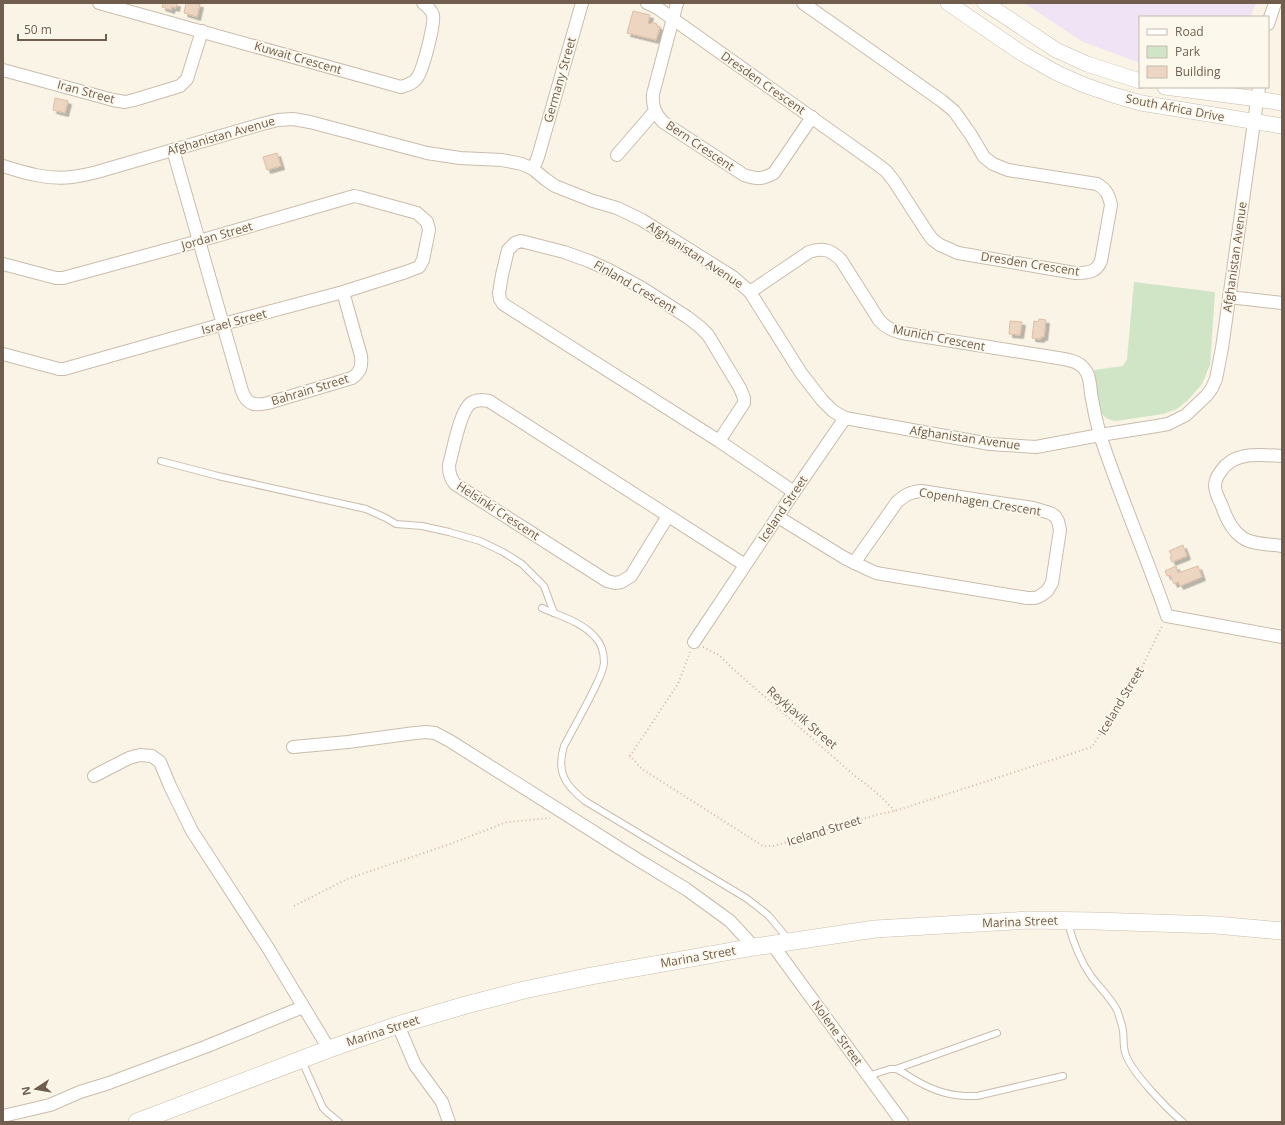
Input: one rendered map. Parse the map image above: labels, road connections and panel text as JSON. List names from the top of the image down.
{
  "streets": {
    "main road": ["Marina Street"],
    "street": [
      "Kuwait Crescent",
      "Germany Street",
      "Dresden Crescent",
      "Iran Street",
      "South Africa Drive",
      "Afghanistan Avenue",
      "Bern Crescent",
      "Jordan Street",
      "Finland Crescent",
      "Israel Street",
      "Munich Crescent",
      "Bahrain Street",
      "Copenhagen Crescent",
      "Iceland Street",
      "Helsinki Crescent",
      "Nolene Street"
    ],
    "path": ["Reykjavik Street"]
  },
  "crossings": [
    ["Kuwait Crescent", "Iran Street"],
    ["Germany Street", "Afghanistan Avenue"],
    ["Dresden Crescent", "Bern Crescent"],
    ["South Africa Drive", "Afghanistan Avenue"],
    ["Afghanistan Avenue", "Munich Crescent"],
    ["Afghanistan Avenue", "Bahrain Street"],
    ["Afghanistan Avenue", "Iceland Street"],
    ["Jordan Street", "Israel Street"],
    ["Jordan Street", "Bahrain Street"],
    ["Finland Crescent", "Iceland Street"],
    ["Israel Street", "Bahrain Street"],
    ["Copenhagen Crescent", "Iceland Street"],
    ["Iceland Street", "Helsinki Crescent"],
    ["Iceland Street", "Reykjavik Street"],
    ["Marina Street", "Nolene Street"]
  ],
  "legend": ["Road", "Park", "Building"],
  "scale_bar": "50 m",
  "north": "left"
}
